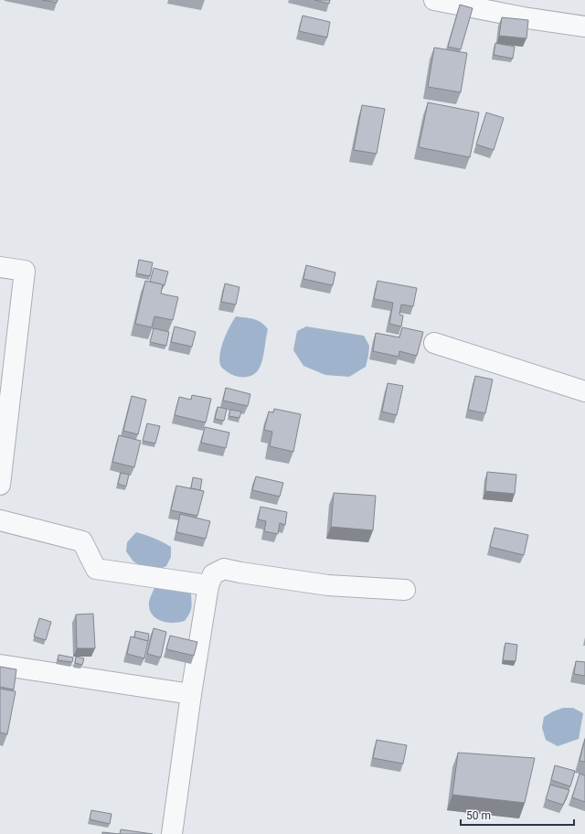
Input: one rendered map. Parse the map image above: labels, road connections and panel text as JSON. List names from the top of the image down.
{
  "scale_bar": "50 m"
}
